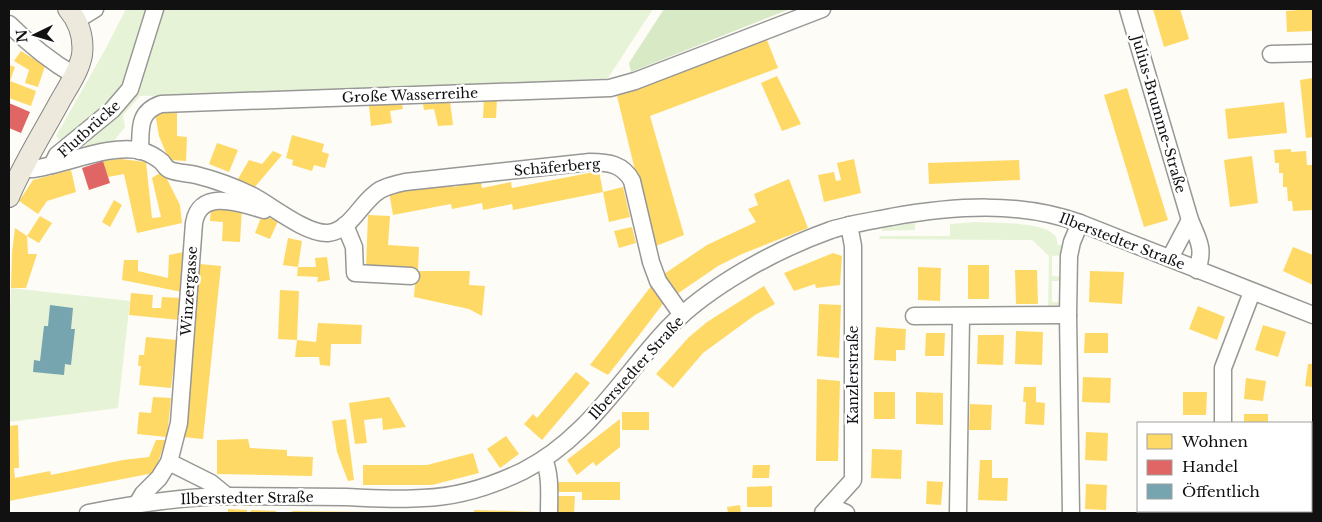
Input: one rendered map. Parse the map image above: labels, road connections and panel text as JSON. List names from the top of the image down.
{
  "streets": {
    "street": [
      "Große Wasserreihe",
      "Julius-Brumme-Straße",
      "Flutbrücke",
      "Schäferberg",
      "Ilberstedter Straße",
      "Winzergasse",
      "Kanzlerstraße"
    ]
  },
  "crossings": [
    ["Große Wasserreihe", "Schäferberg"],
    ["Julius-Brumme-Straße", "Ilberstedter Straße"],
    ["Schäferberg", "Ilberstedter Straße"],
    ["Schäferberg", "Winzergasse"],
    ["Ilberstedter Straße", "Winzergasse"],
    ["Ilberstedter Straße", "Kanzlerstraße"]
  ],
  "legend": ["Wohnen", "Handel", "Öffentlich"],
  "north": "left"
}
